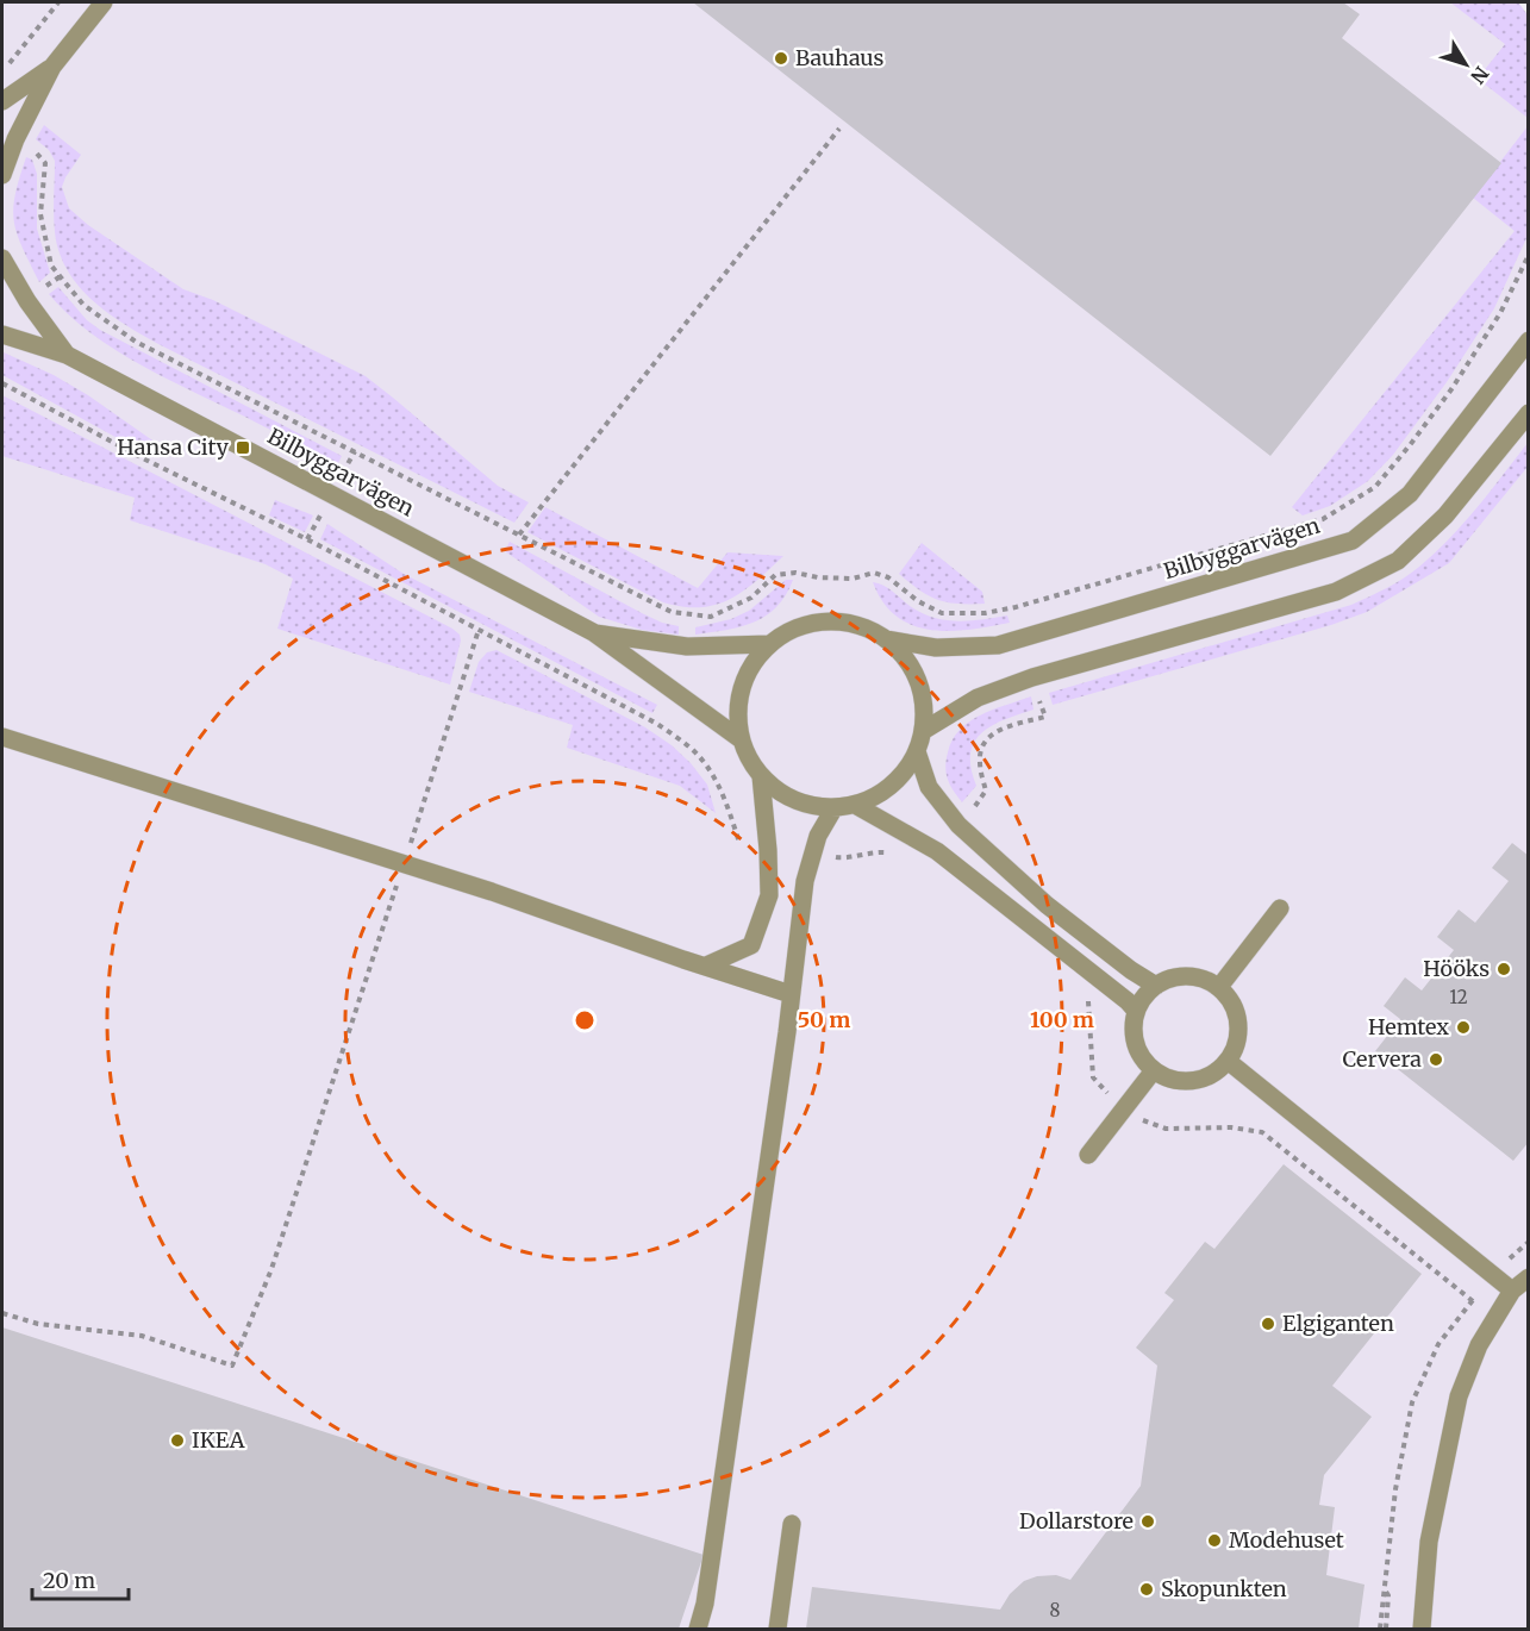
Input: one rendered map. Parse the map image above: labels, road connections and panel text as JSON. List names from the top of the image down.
{
  "streets": {
    "street": ["Bilbyggarvägen"]
  },
  "places": {
    "other": [
      "Bauhaus",
      "Hööks",
      "Hemtex",
      "Cervera",
      "Elgiganten",
      "IKEA",
      "Dollarstore",
      "Modehuset",
      "Skopunkten"
    ],
    "transit": ["Hansa City"]
  },
  "house_numbers": ["12", "8"],
  "scale_bar": "20 m",
  "north": "bottom right",
  "rings": ["50 m", "100 m"]
}
